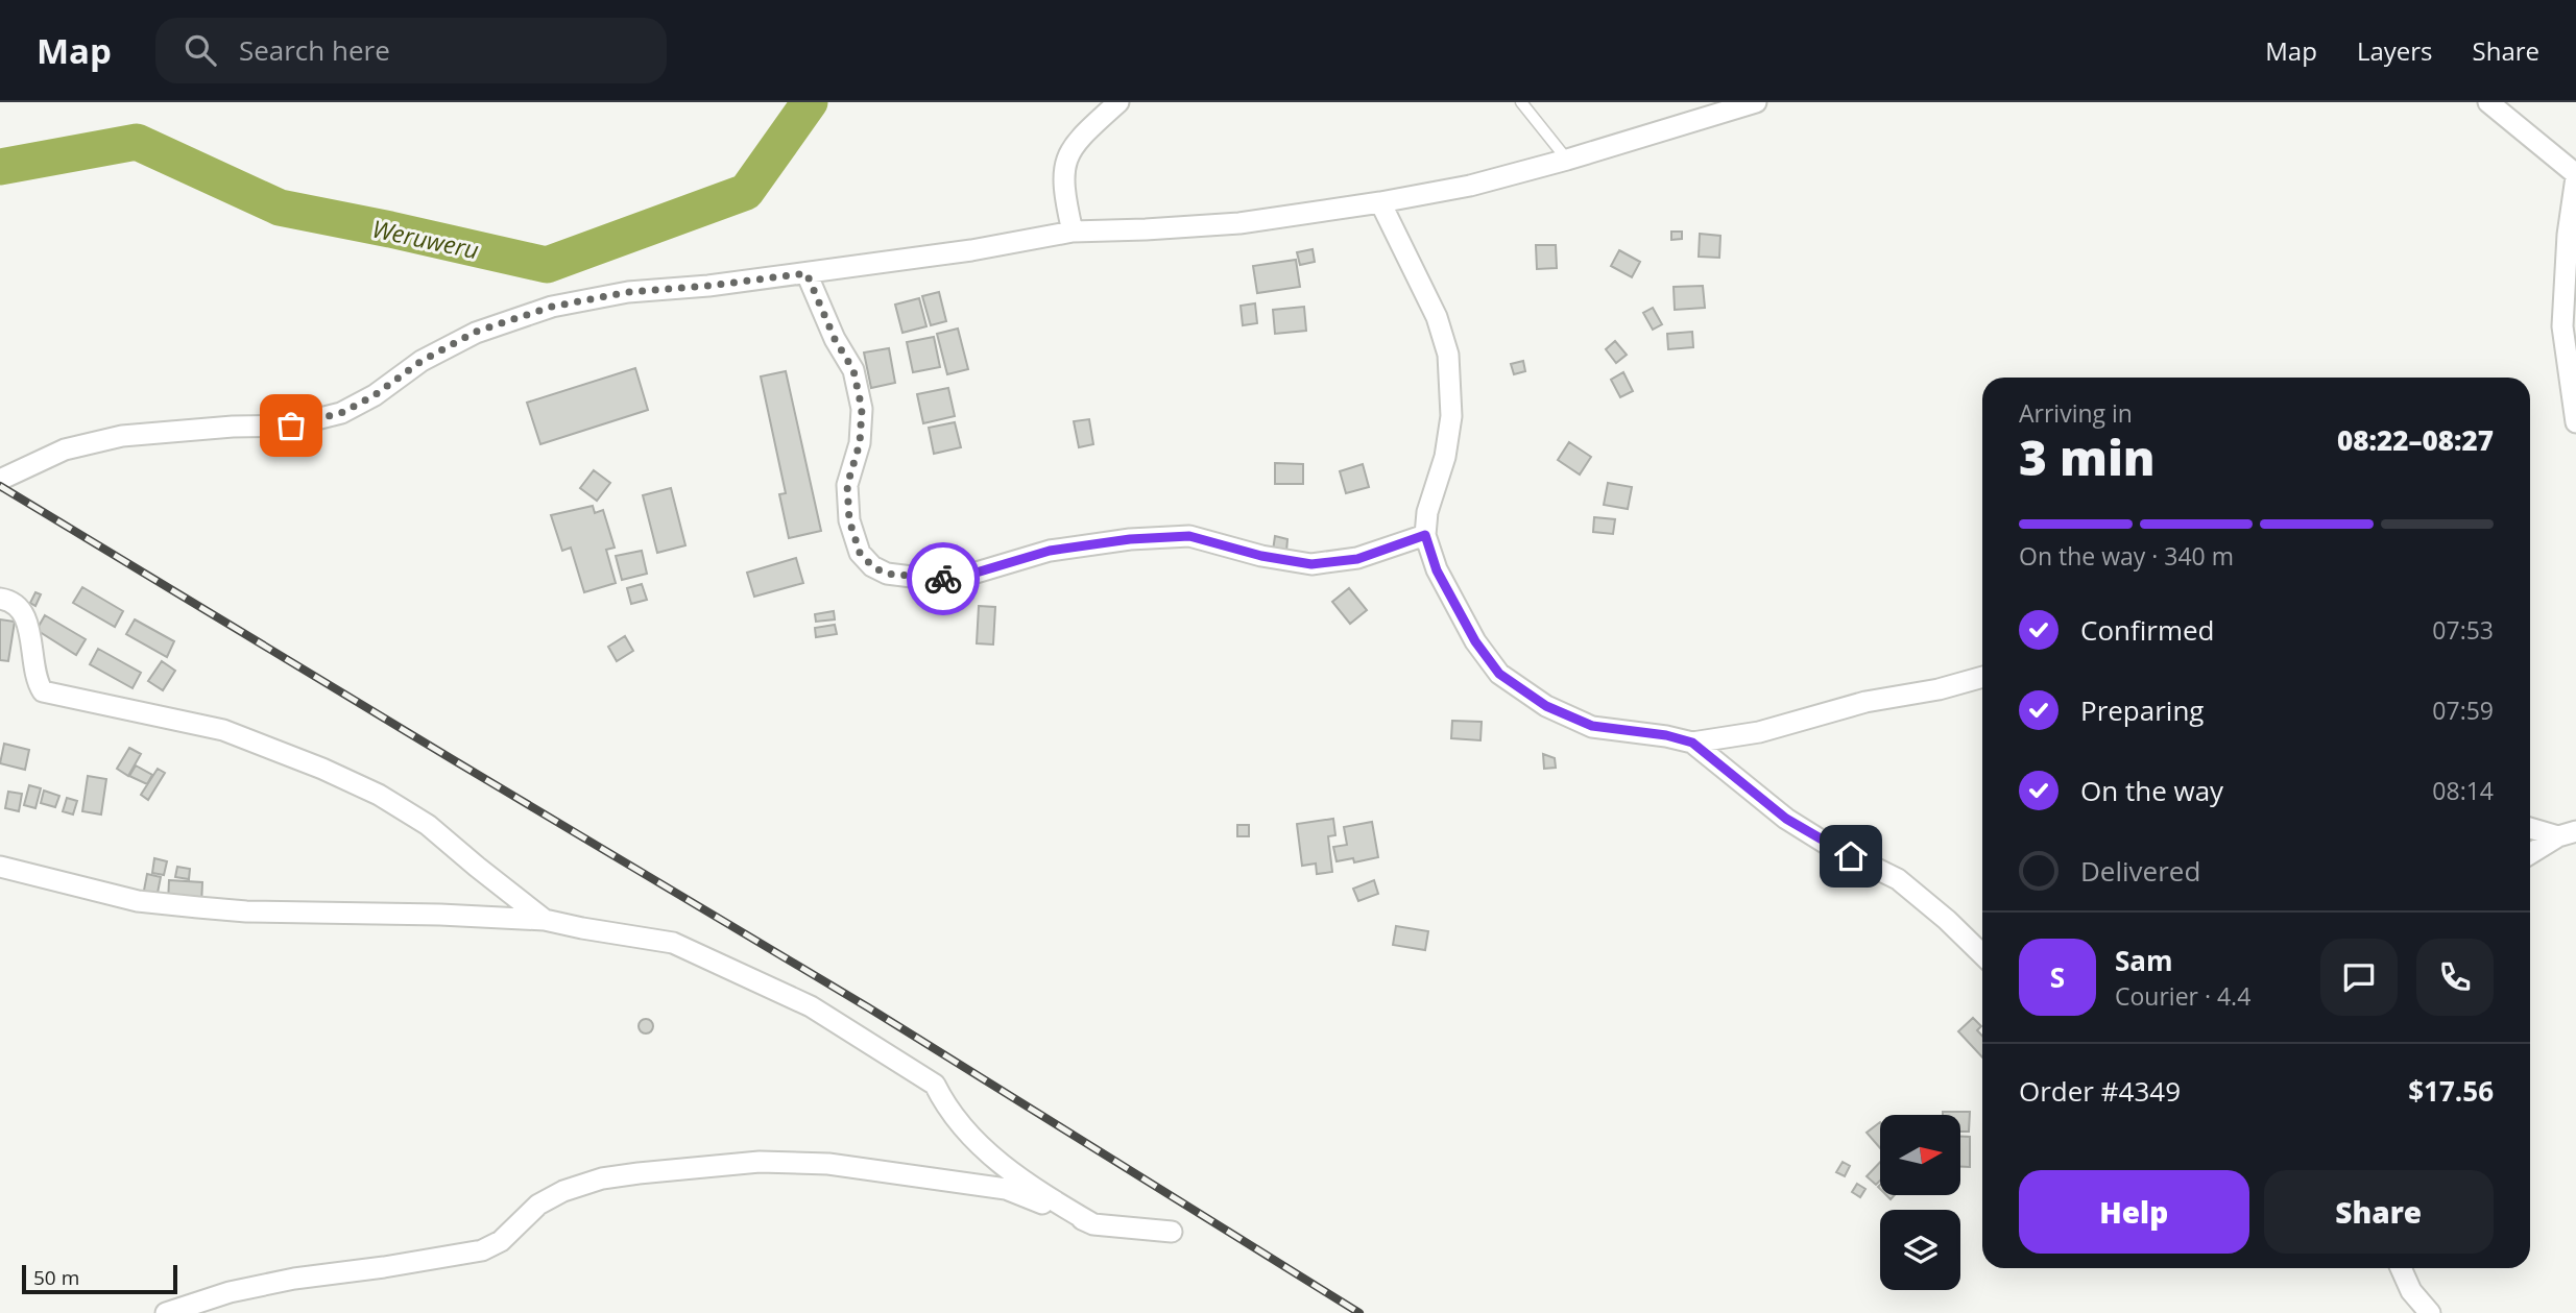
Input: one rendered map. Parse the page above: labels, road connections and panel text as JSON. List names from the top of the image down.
{
  "water": ["Weruweru"],
  "scale_bar": "50 m",
  "north": "right",
  "page": {
    "header": "Map",
    "search": "Search here",
    "nav": ["Map", "Layers", "Share"],
    "heading": ["3 min", "Arriving in", "08:22–08:27"],
    "panel": [
      "Sam",
      "Courier · 4.4",
      "Order #4349",
      "$17.56"
    ],
    "bar": "On the way · 340 m",
    "list": [
      ["Confirmed", "07:53"],
      ["Preparing", "07:59"],
      ["On the way", "08:14"],
      "Delivered"
    ],
    "round": "S",
    "buttons": ["Help", "Share"],
    "scale": "50 m"
  }
}
